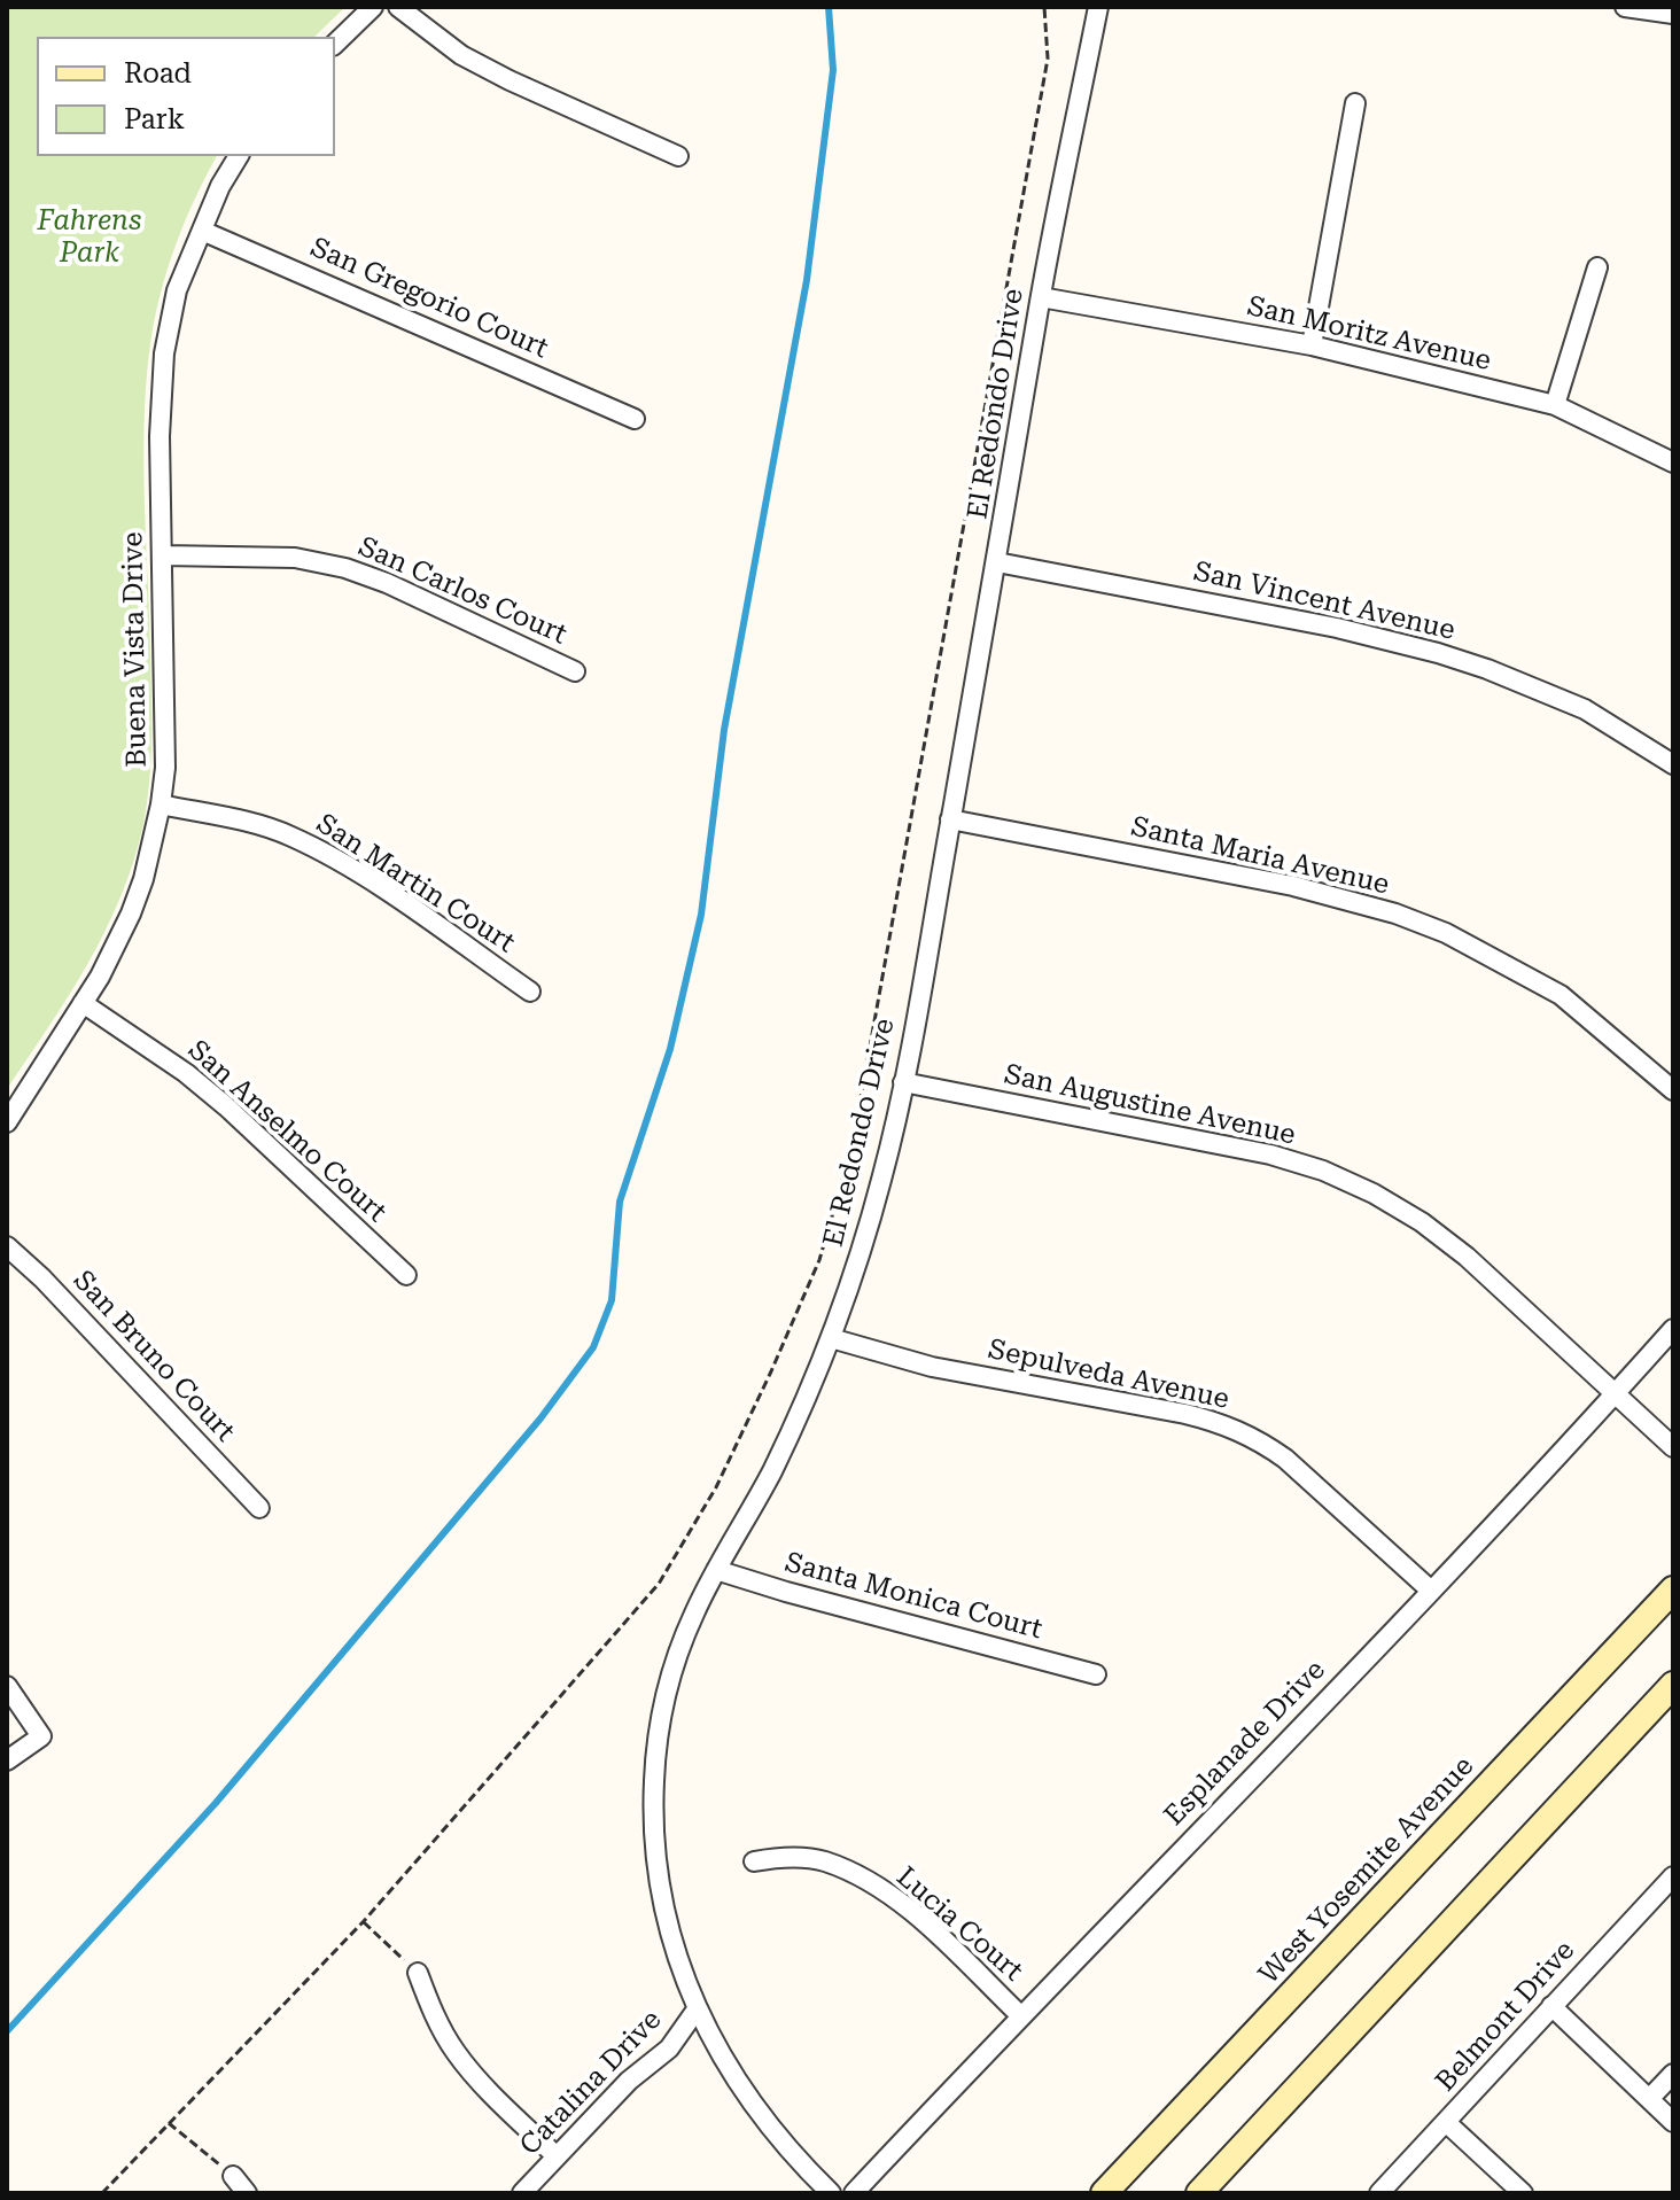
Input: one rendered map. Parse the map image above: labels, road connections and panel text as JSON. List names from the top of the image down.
{
  "streets": {
    "main road": ["West Yosemite Avenue"],
    "street": [
      "San Gregorio Court",
      "San Moritz Avenue",
      "El Redondo Drive",
      "San Carlos Court",
      "San Vincent Avenue",
      "Buena Vista Drive",
      "Santa Maria Avenue",
      "San Martin Court",
      "San Augustine Avenue",
      "San Anselmo Court",
      "San Bruno Court",
      "Sepulveda Avenue",
      "Santa Monica Court",
      "Esplanade Drive",
      "Lucia Court",
      "Belmont Drive",
      "Catalina Drive"
    ]
  },
  "crossings": [
    ["San Gregorio Court", "Buena Vista Drive"],
    ["San Moritz Avenue", "El Redondo Drive"],
    ["El Redondo Drive", "San Vincent Avenue"],
    ["El Redondo Drive", "Santa Maria Avenue"],
    ["El Redondo Drive", "San Augustine Avenue"],
    ["El Redondo Drive", "Sepulveda Avenue"],
    ["El Redondo Drive", "Santa Monica Court"],
    ["El Redondo Drive", "Catalina Drive"],
    ["San Carlos Court", "Buena Vista Drive"],
    ["Buena Vista Drive", "San Martin Court"],
    ["Buena Vista Drive", "San Anselmo Court"],
    ["San Augustine Avenue", "Esplanade Drive"],
    ["Sepulveda Avenue", "Esplanade Drive"],
    ["Esplanade Drive", "Lucia Court"]
  ],
  "parks": ["Fahrens Park"],
  "legend": ["Road", "Park"]
}
